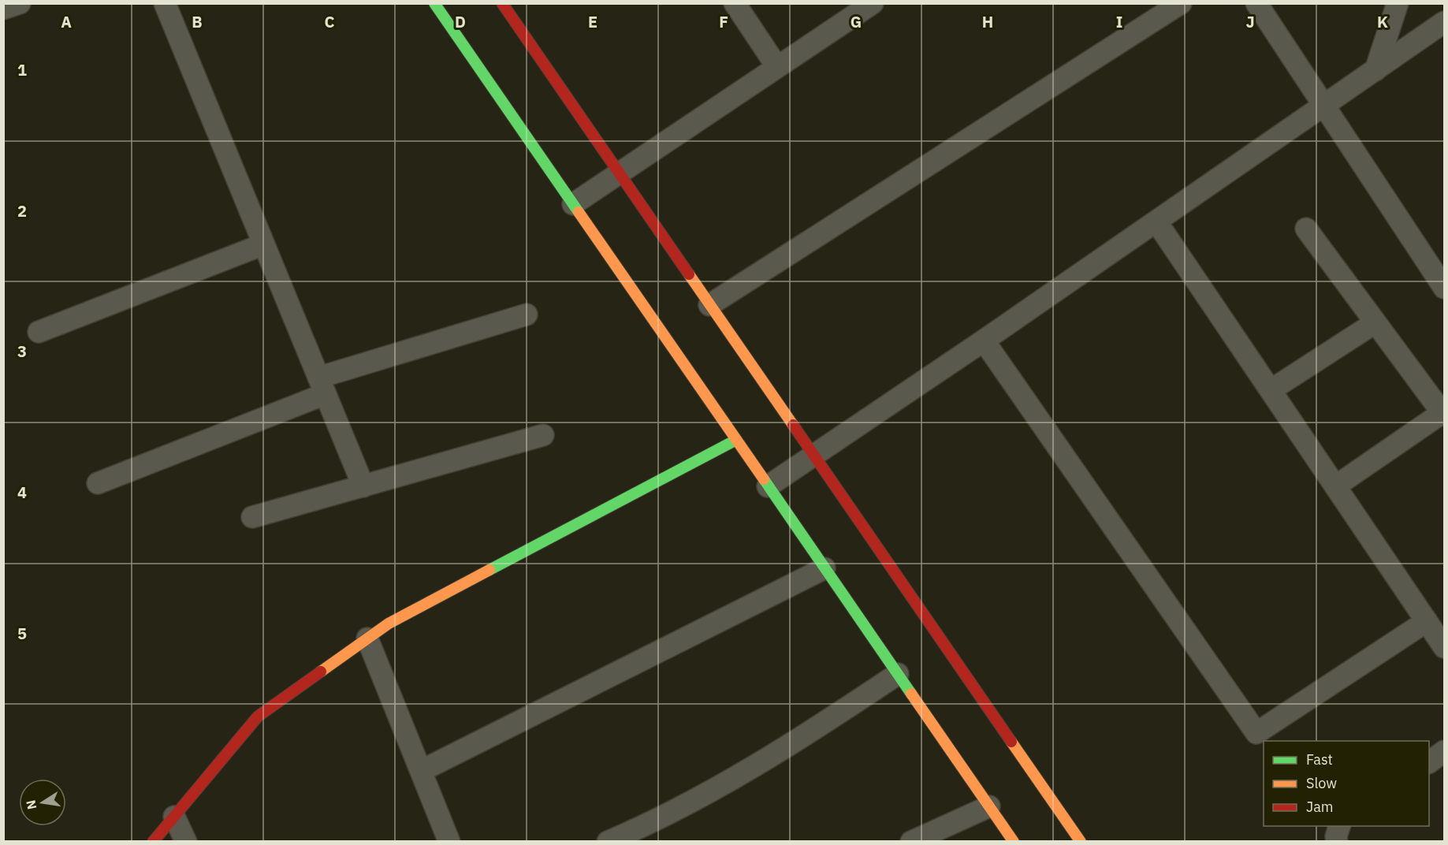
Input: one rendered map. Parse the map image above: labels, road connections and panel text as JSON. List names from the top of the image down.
{
  "legend": ["Fast", "Slow", "Jam"],
  "north": "left",
  "grid": {
    "columns": [
      "A",
      "B",
      "C",
      "D",
      "E",
      "F",
      "G",
      "H",
      "I",
      "J",
      "K"
    ],
    "rows": [
      "1",
      "2",
      "3",
      "4",
      "5"
    ]
  }
}
